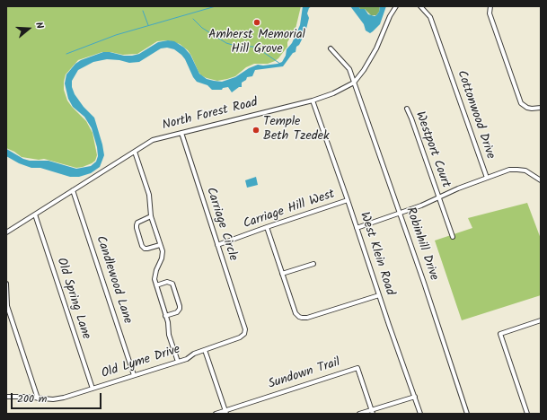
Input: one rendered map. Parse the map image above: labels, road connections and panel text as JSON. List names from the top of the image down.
{
  "streets": {
    "street": [
      "North Forest Road",
      "Cottonwood Drive",
      "Westport Court",
      "Carriage Hill West",
      "Carriage Circle",
      "Robinhill Drive",
      "West Klein Road",
      "Candlewood Lane",
      "Old Spring Lane",
      "Old Lyme Drive",
      "Sundown Trail"
    ]
  },
  "crossings": [
    ["North Forest Road", "Carriage Circle"],
    ["North Forest Road", "Robinhill Drive"],
    ["North Forest Road", "West Klein Road"],
    ["North Forest Road", "Candlewood Lane"],
    ["North Forest Road", "Old Spring Lane"],
    ["Carriage Hill West", "Carriage Circle"],
    ["Carriage Hill West", "West Klein Road"],
    ["Carriage Circle", "Old Lyme Drive"],
    ["Candlewood Lane", "Old Lyme Drive"],
    ["Old Spring Lane", "Old Lyme Drive"]
  ],
  "places": ["Amherst Memorial Hill Grove", "Temple Beth Tzedek"],
  "scale_bar": "200 m",
  "north": "right"
}
